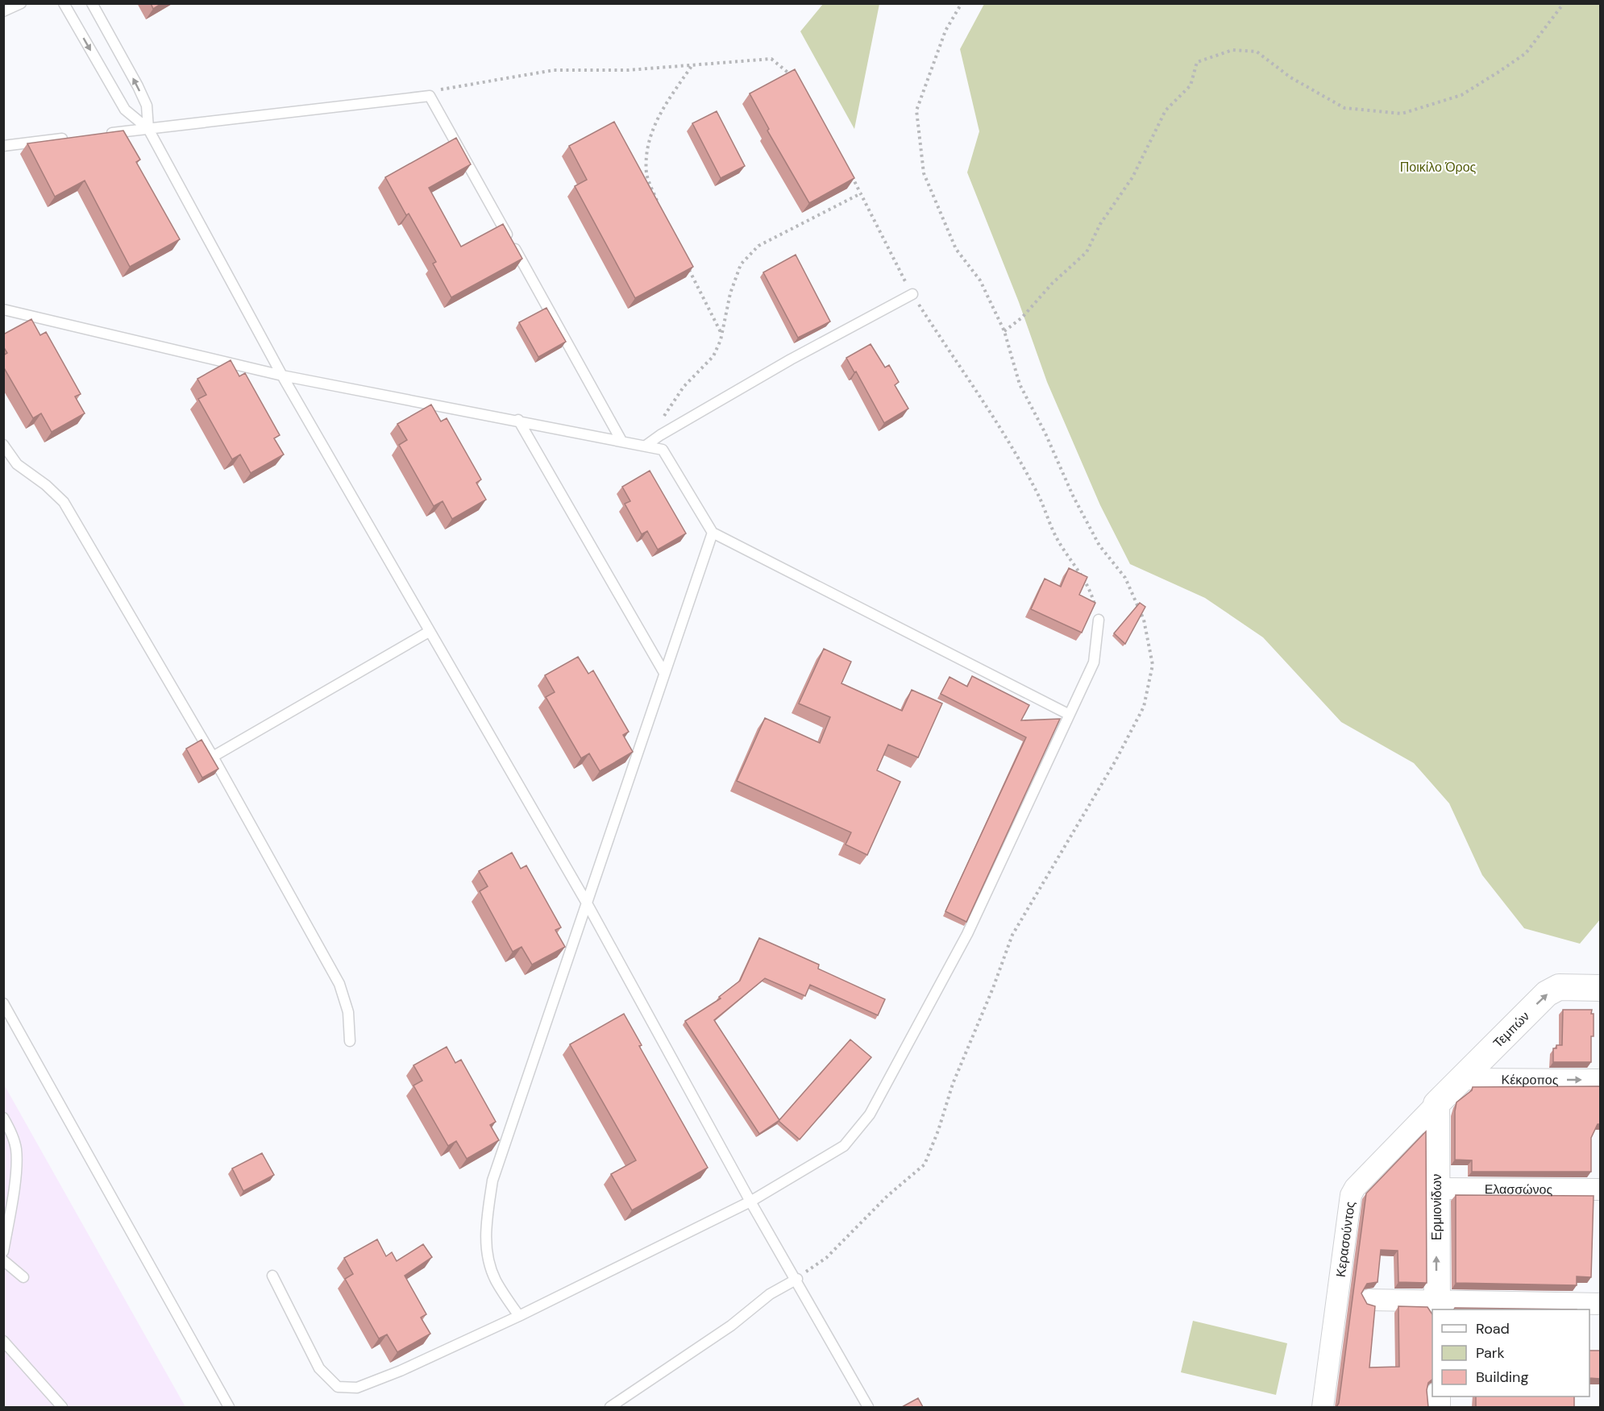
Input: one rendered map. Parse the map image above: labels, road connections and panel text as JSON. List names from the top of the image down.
{
  "streets": {
    "street": [
      "Τεμπών",
      "Κέκροπος",
      "Ελασσώνος",
      "Ερμιονίδων",
      "Κερασούντος"
    ]
  },
  "crossings": [
    ["Τεμπών", "Κέκροπος"],
    ["Τεμπών", "Ερμιονίδων"],
    ["Τεμπών", "Κερασούντος"],
    ["Ελασσώνος", "Ερμιονίδων"],
    ["Ερμιονίδων", "Κερασούντος"]
  ],
  "one_way": ["Τεμπών", "Κέκροπος", "Ερμιονίδων"],
  "parks": ["Ποικίλο Όρος"],
  "legend": ["Road", "Park", "Building"]
}
